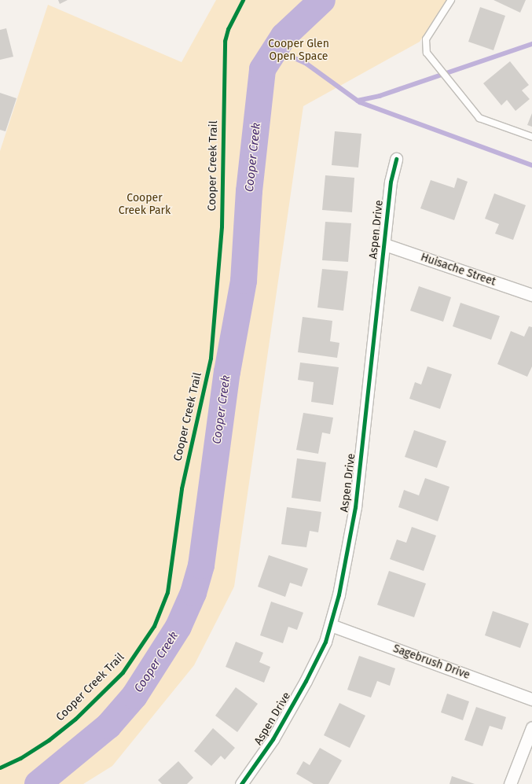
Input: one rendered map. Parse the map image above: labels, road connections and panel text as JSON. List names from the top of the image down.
{
  "streets": {
    "street": ["Aspen Drive", "Huisache Street", "Sagebrush Drive"],
    "cycle path": ["Cooper Creek Trail"]
  },
  "crossings": [
    ["Aspen Drive", "Huisache Street"],
    ["Aspen Drive", "Sagebrush Drive"]
  ],
  "water": ["Cooper Creek"],
  "parks": ["Cooper Glen Open Space", "Cooper Creek Park"]
}
